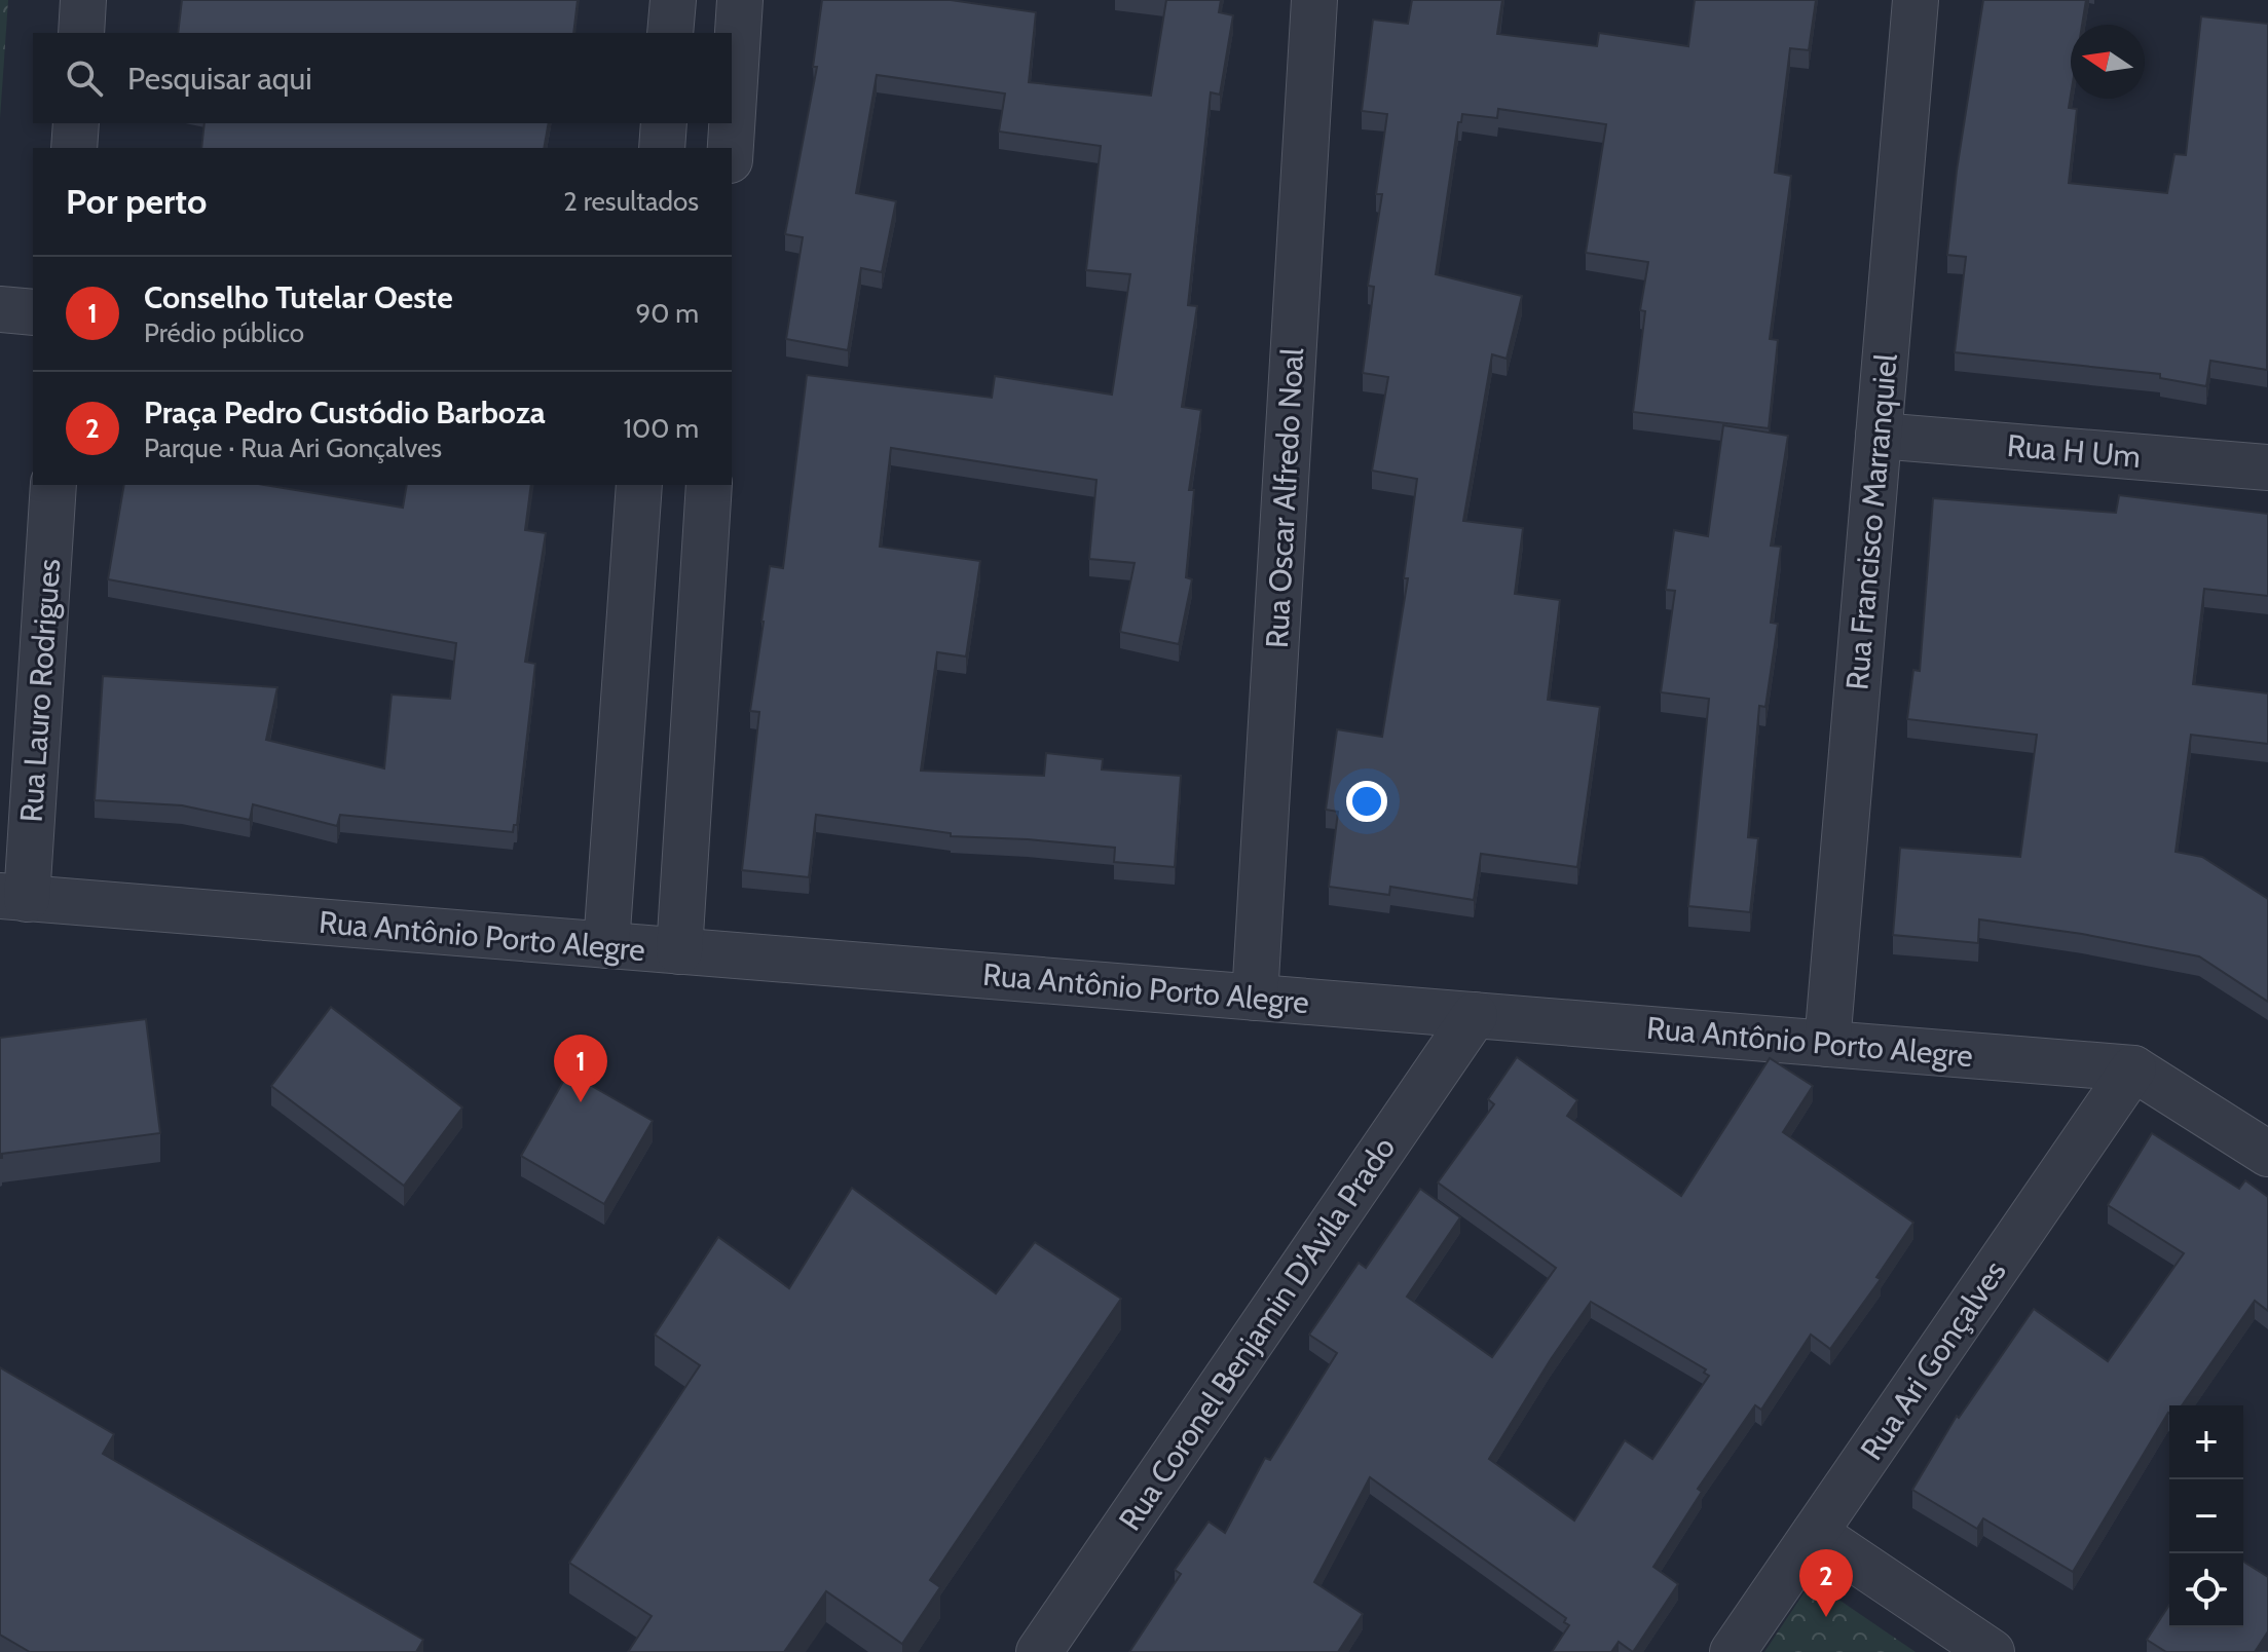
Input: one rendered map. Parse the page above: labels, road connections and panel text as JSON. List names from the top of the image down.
{
  "streets": {
    "street": [
      "Rua H Um",
      "Rua Oscar Alfredo Noal",
      "Rua Francisco Marranquiel",
      "Rua Lauro Rodrigues",
      "Rua Antônio Porto Alegre",
      "Rua Coronel Benjamin D'Avila Prado",
      "Rua Ari Gonçalves"
    ]
  },
  "crossings": [
    ["Rua H Um", "Rua Francisco Marranquiel"],
    ["Rua Oscar Alfredo Noal", "Rua Antônio Porto Alegre"],
    ["Rua Francisco Marranquiel", "Rua Antônio Porto Alegre"],
    ["Rua Lauro Rodrigues", "Rua Antônio Porto Alegre"],
    ["Rua Antônio Porto Alegre", "Rua Coronel Benjamin D'Avila Prado"],
    ["Rua Antônio Porto Alegre", "Rua Ari Gonçalves"]
  ],
  "north": "left",
  "page": {
    "search": "Pesquisar aqui",
    "heading": ["Por perto", "2 resultados"],
    "list": [
      {
        "mark": "1",
        "name": "Conselho Tutelar Oeste",
        "note": "Prédio público",
        "value": "90 m"
      },
      {
        "mark": "2",
        "name": "Praça Pedro Custódio Barboza",
        "note": "Parque · Rua Ari Gonçalves",
        "value": "100 m"
      }
    ],
    "pins": ["1", "2"],
    "map_buttons": ["+", "−"]
  }
}
